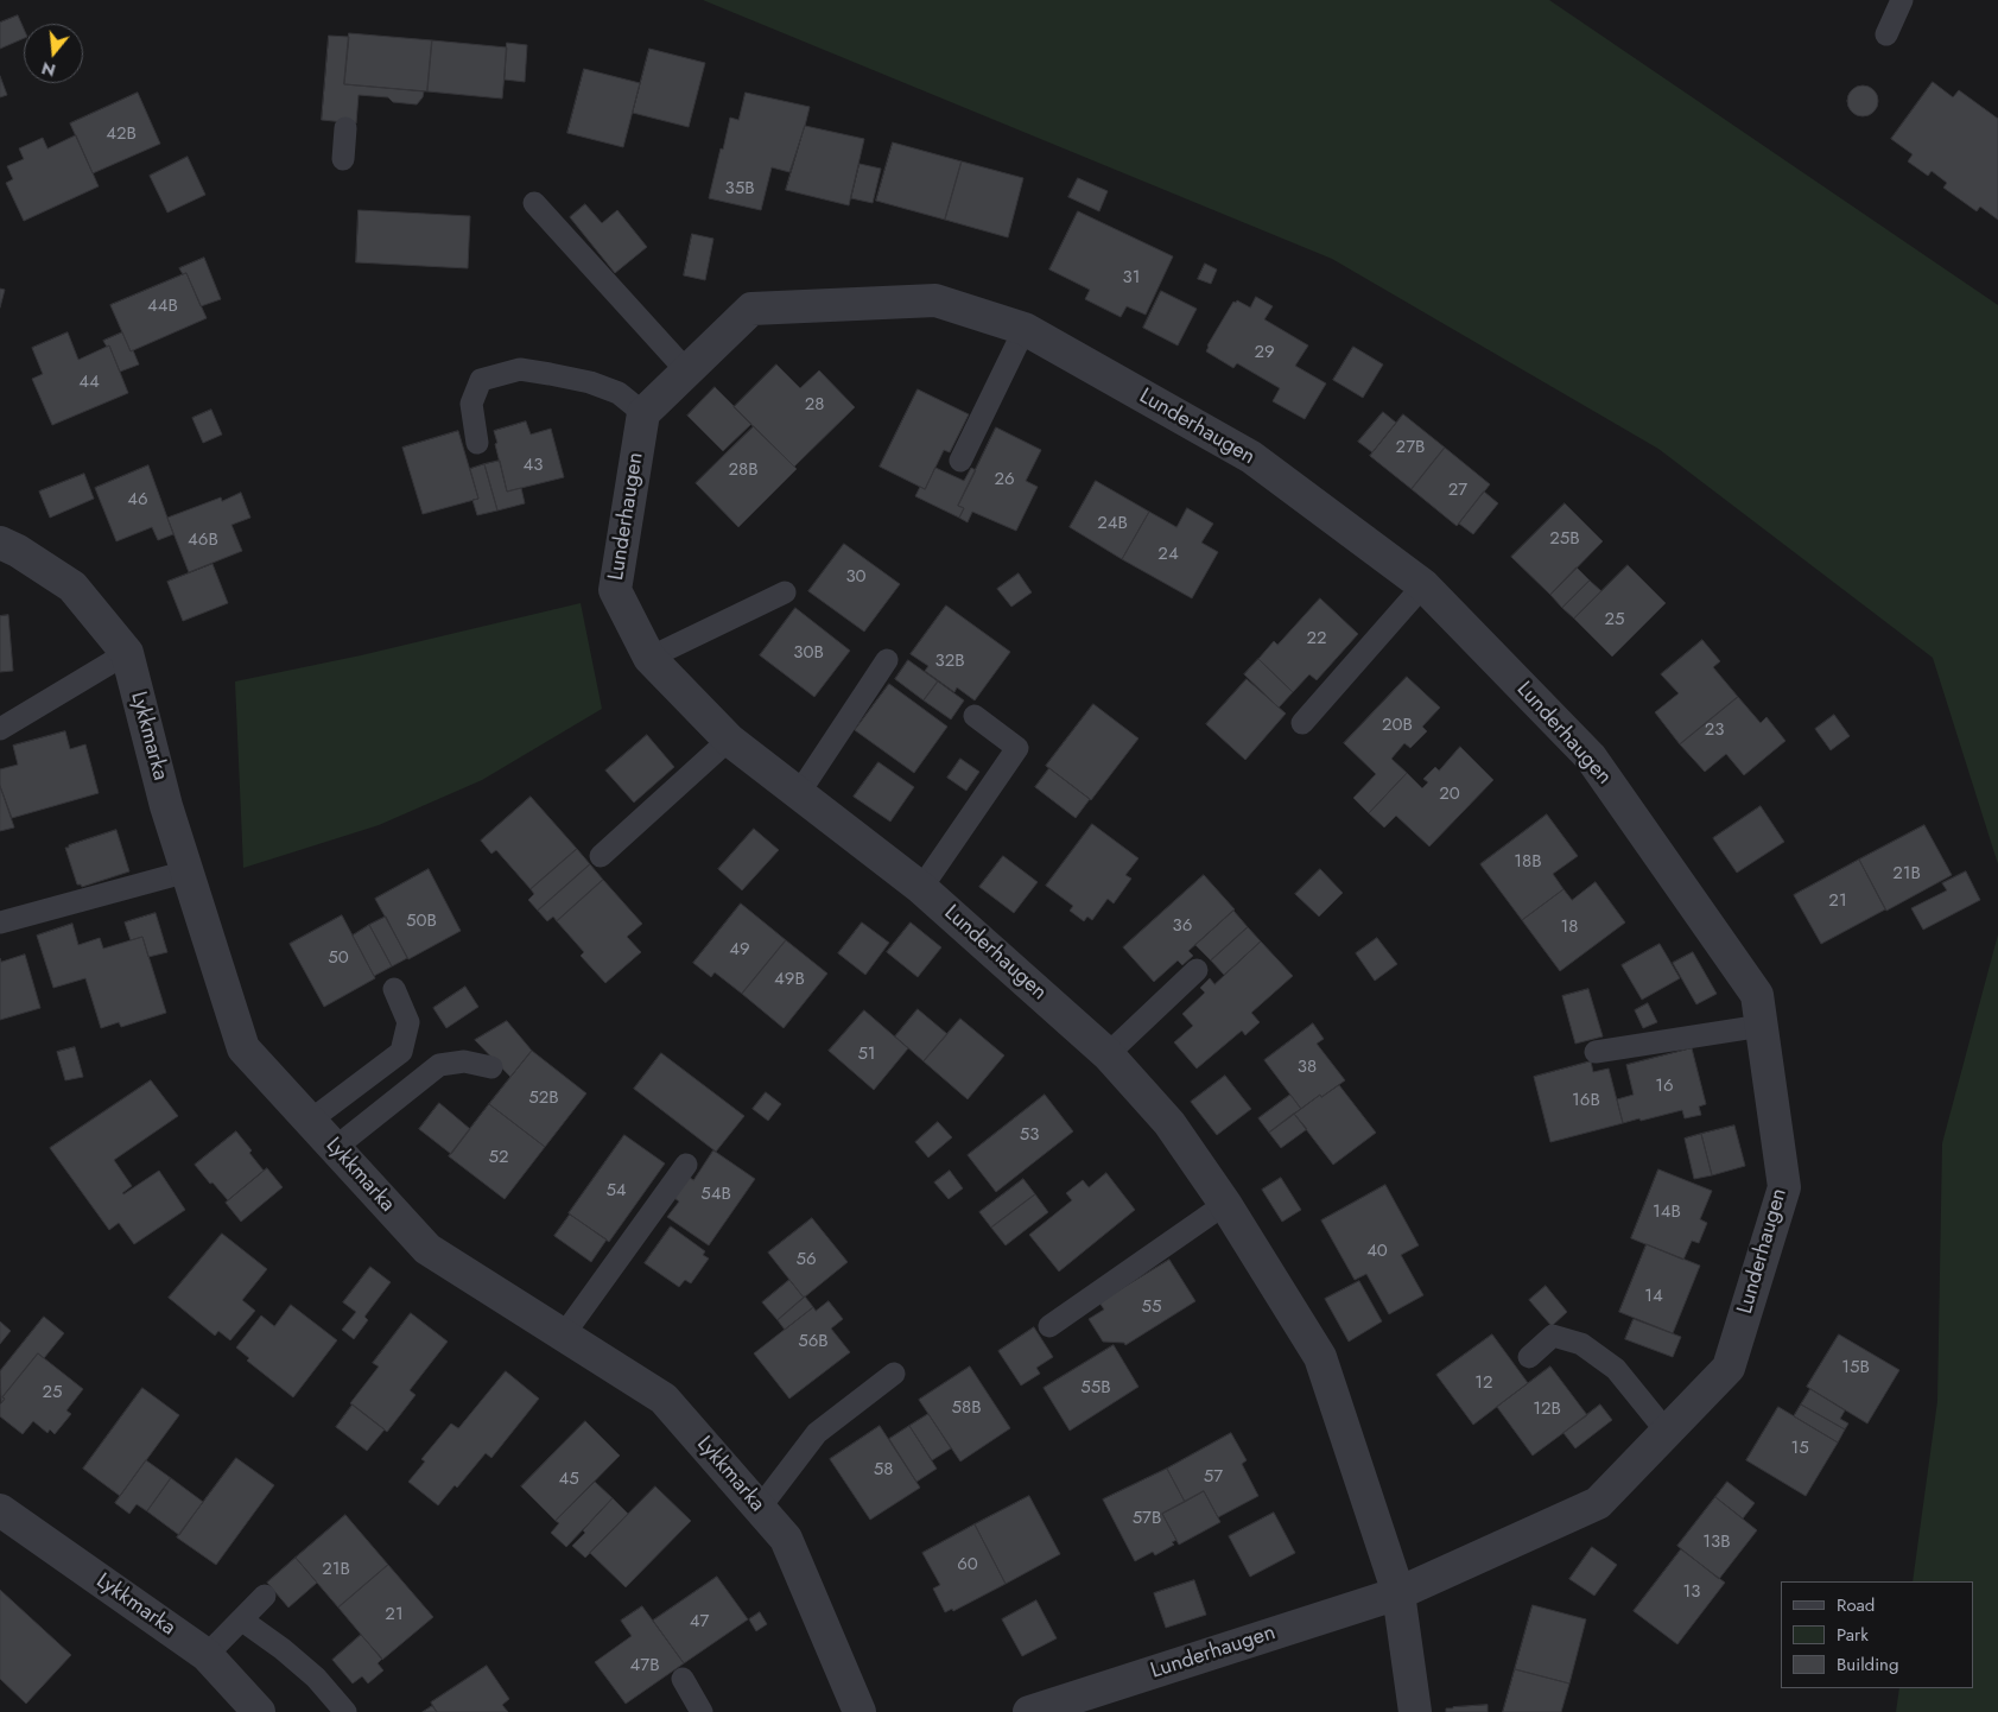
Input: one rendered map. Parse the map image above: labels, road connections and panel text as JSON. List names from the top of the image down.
{
  "streets": {
    "street": ["Lunderhaugen", "Lykkmarka"]
  },
  "house_numbers": [
    "42B",
    "35B",
    "31",
    "44B",
    "29",
    "44",
    "28",
    "27B",
    "43",
    "28B",
    "26",
    "27",
    "46",
    "24B",
    "25B",
    "46B",
    "24",
    "30",
    "25",
    "22",
    "30B",
    "32B",
    "20B",
    "23",
    "20",
    "18B",
    "21B",
    "21",
    "50B",
    "36",
    "18",
    "49",
    "50",
    "49B",
    "51",
    "38",
    "16",
    "52B",
    "16B",
    "53",
    "52",
    "54",
    "54B",
    "14B",
    "40",
    "56",
    "14",
    "55",
    "56B",
    "15B",
    "12",
    "55B",
    "25",
    "58B",
    "12B",
    "15",
    "58",
    "57",
    "45",
    "57B",
    "13B",
    "60",
    "21B",
    "13",
    "21",
    "47",
    "47B"
  ],
  "legend": ["Road", "Park", "Building"],
  "north": "bottom"
}
